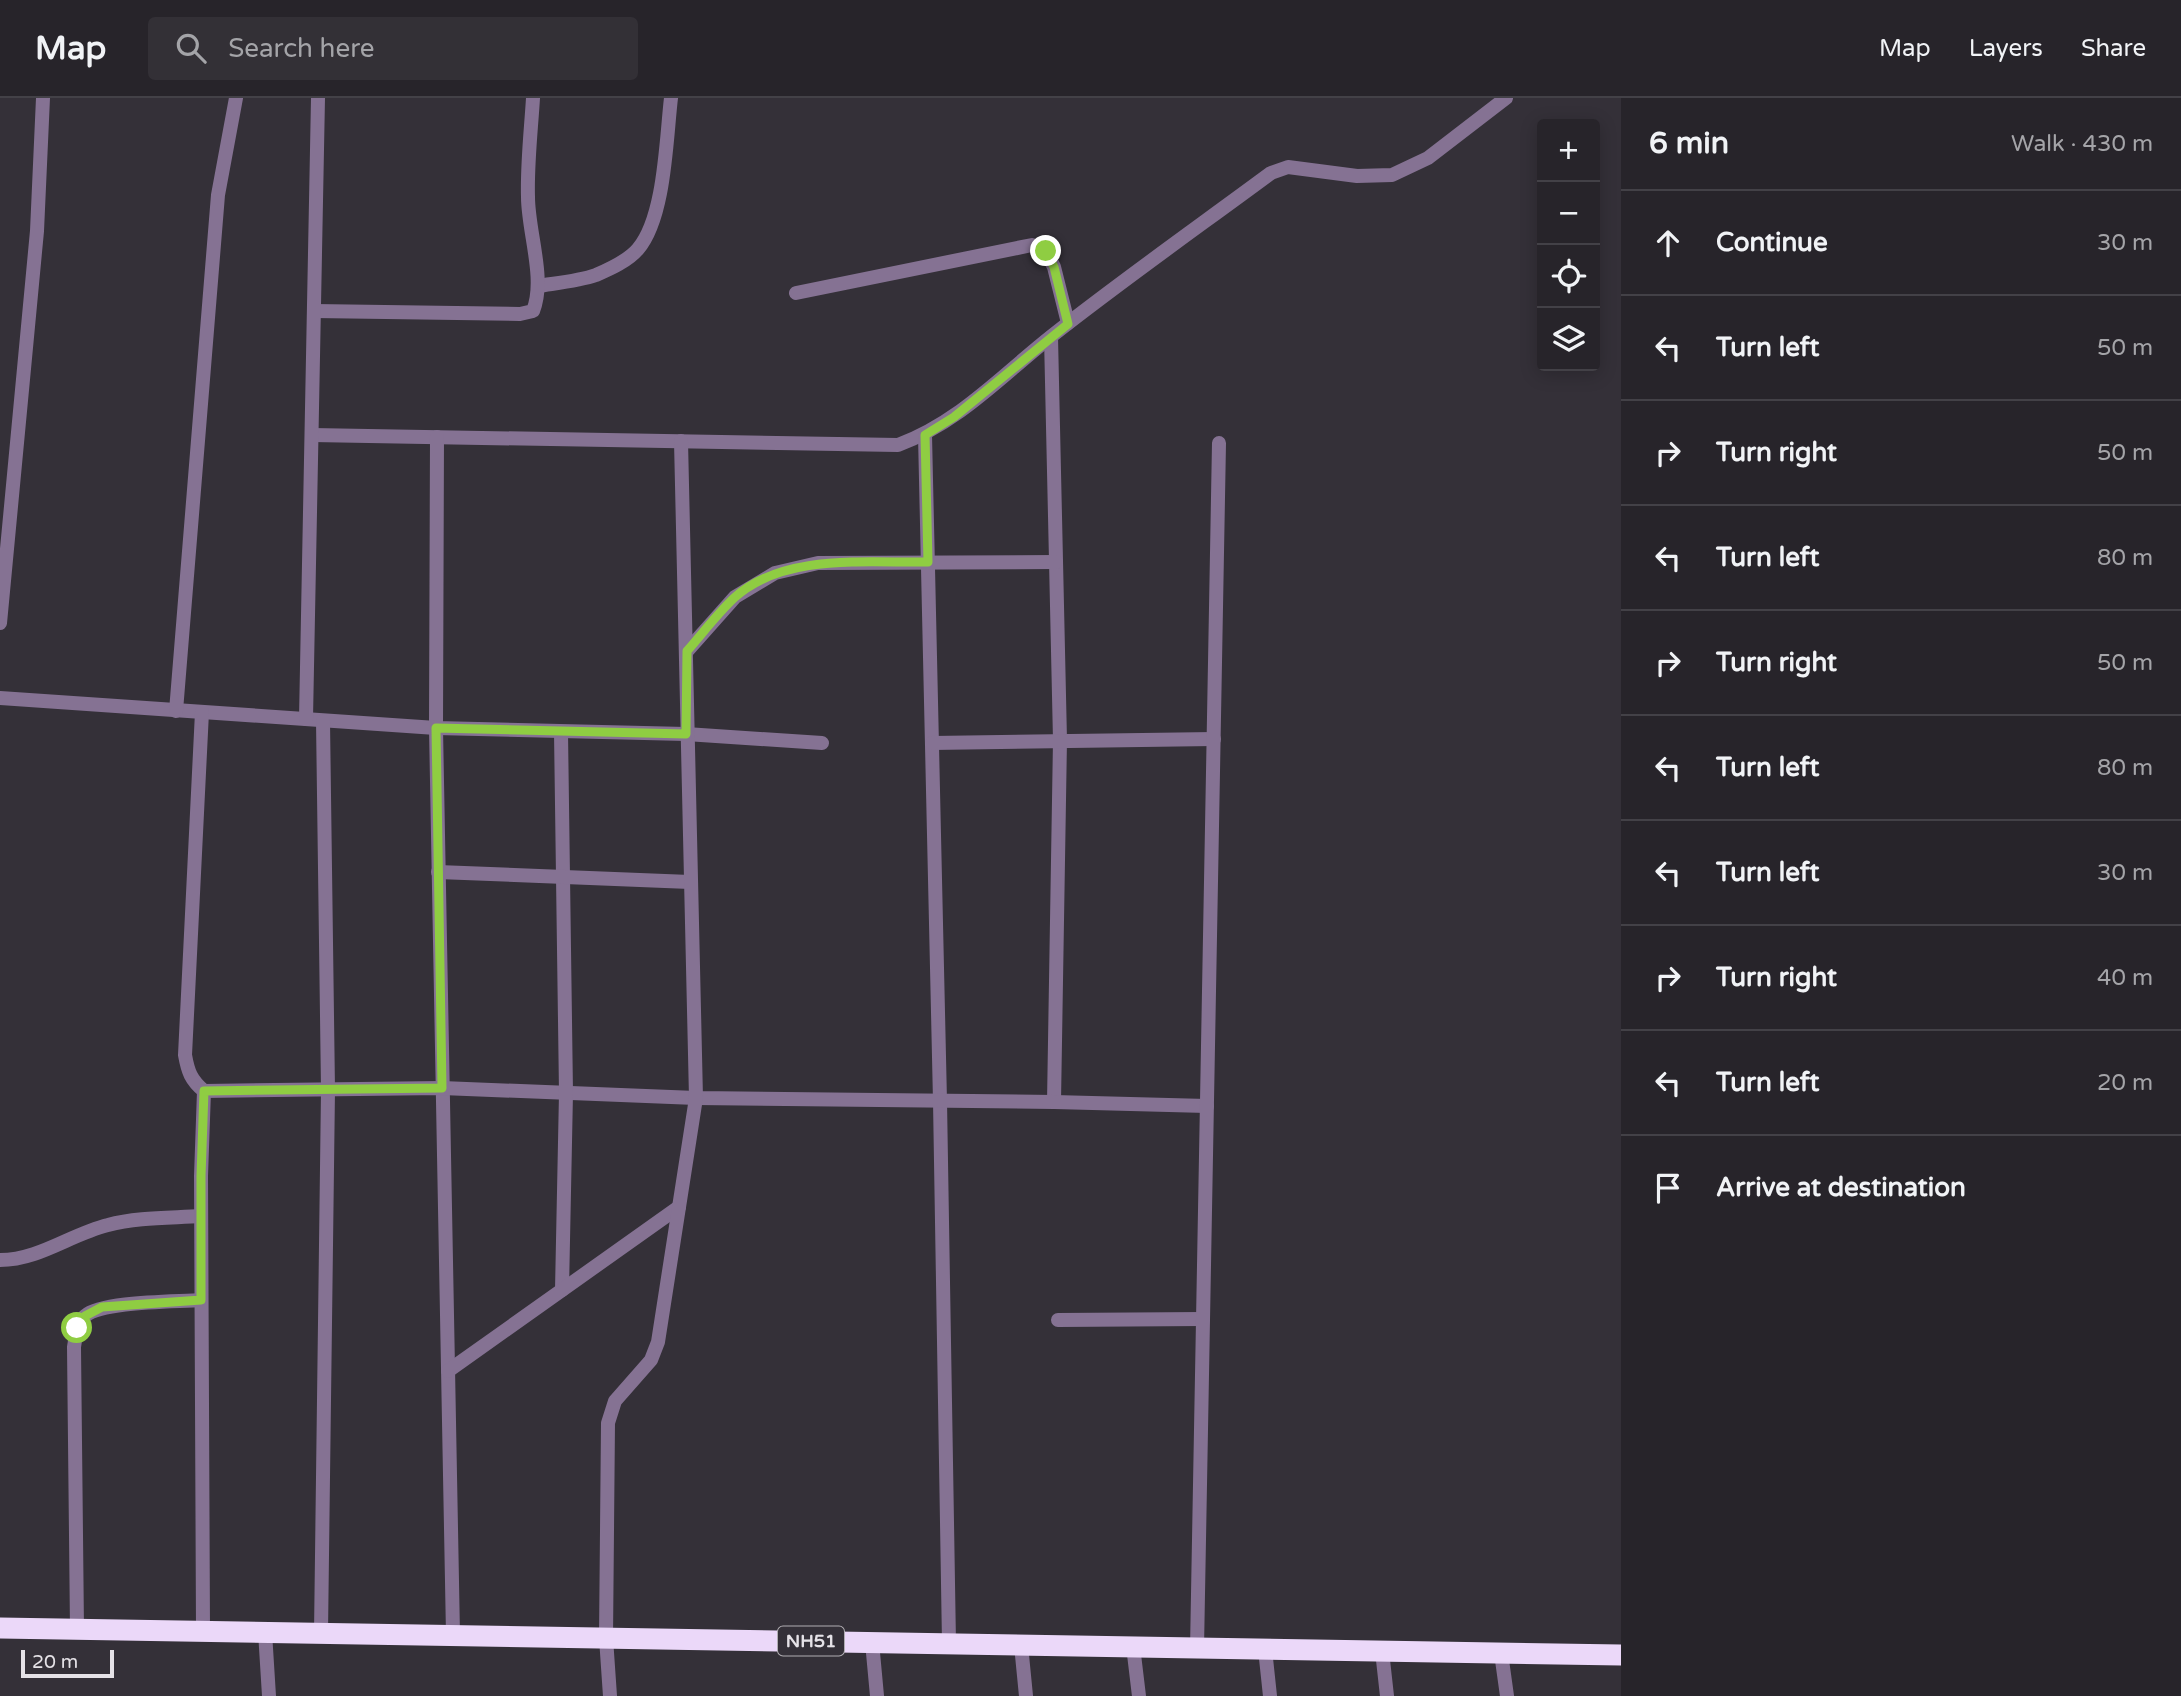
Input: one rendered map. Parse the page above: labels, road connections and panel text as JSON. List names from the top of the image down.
{
  "streets": {
    "highway": ["NH51"]
  },
  "scale_bar": "20 m",
  "page": {
    "header": "Map",
    "search": "Search here",
    "nav": ["Map", "Layers", "Share"],
    "heading": ["6 min", "Walk · 430 m"],
    "map_buttons": ["+", "−"],
    "list": [
      ["Continue", "30 m"],
      ["Turn left", "50 m"],
      ["Turn right", "50 m"],
      ["Turn left", "80 m"],
      ["Turn right", "50 m"],
      ["Turn left", "80 m"],
      ["Turn left", "30 m"],
      ["Turn right", "40 m"],
      ["Turn left", "20 m"],
      "Arrive at destination"
    ],
    "scale": "20 m"
  }
}
